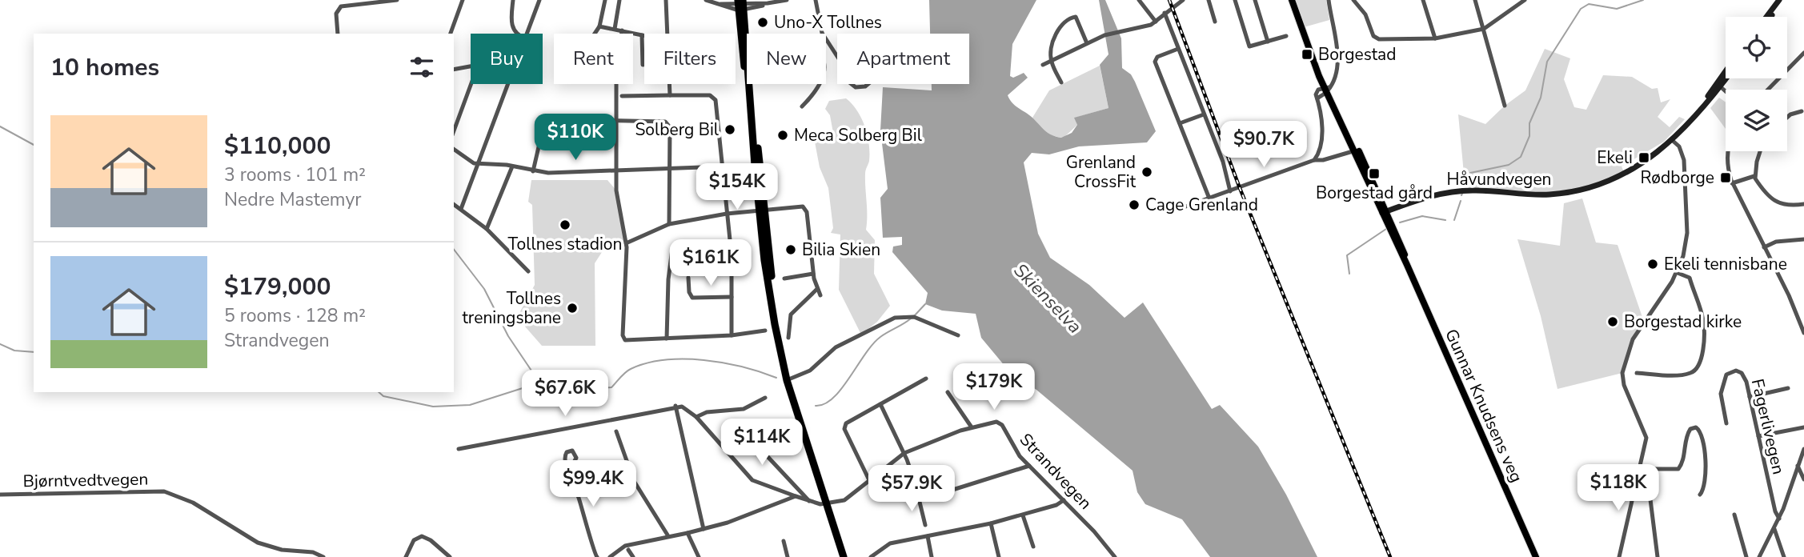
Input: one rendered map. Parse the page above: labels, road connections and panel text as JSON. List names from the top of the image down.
{
  "streets": {
    "main road": ["Håvundvegen", "Gunnar Knudsens veg"],
    "street": ["Fagerlivegen", "Strandvegen", "Bjørntvedtvegen"]
  },
  "crossings": [
    ["Håvundvegen", "Gunnar Knudsens veg"]
  ],
  "water": ["Skienselva"],
  "places": {
    "other": [
      "Uno-X Tollnes",
      "Solberg Bil",
      "Meca Solberg Bil",
      "Grenland CrossFit",
      "Cage Grenland",
      "Tollnes stadion",
      "Bilia Skien",
      "Ekeli tennisbane",
      "Tollnes treningsbane",
      "Borgestad kirke"
    ],
    "transit": [
      "Borgestad",
      "Ekeli",
      "Borgestad gård",
      "Rødborge"
    ]
  },
  "page": {
    "chip": [
      "Buy",
      "Rent",
      "Filters",
      "New",
      "Apartment"
    ],
    "heading": "10 homes",
    "list": [
      {
        "name": "$110,000",
        "note": "3 rooms · 101 m² · Nedre Mastemyr"
      },
      {
        "name": "$179,000",
        "note": "5 rooms · 128 m² · Strandvegen"
      }
    ],
    "price": [
      "$110K",
      "$90.7K",
      "$154K",
      "$161K",
      "$179K",
      "$67.6K",
      "$114K",
      "$99.4K",
      "$118K",
      "$57.9K"
    ]
  }
}
